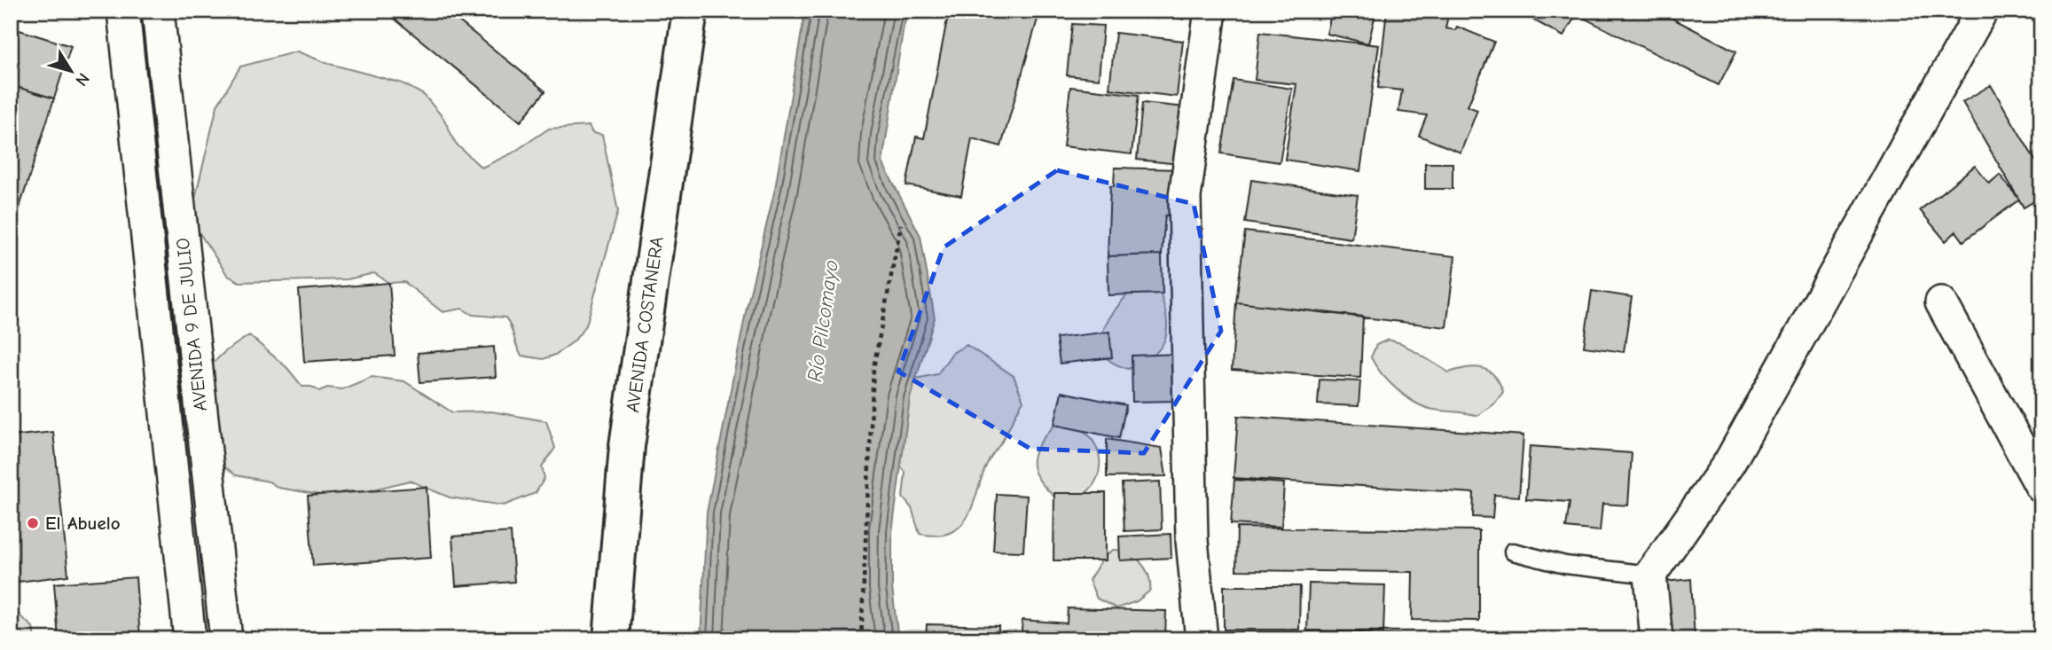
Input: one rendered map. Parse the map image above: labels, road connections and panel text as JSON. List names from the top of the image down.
{
  "streets": {
    "street": ["AVENIDA 9 DE JULIO", "AVENIDA COSTANERA"]
  },
  "water": ["Río Pilcomayo"],
  "places": ["El Abuelo"],
  "north": "bottom right"
}
